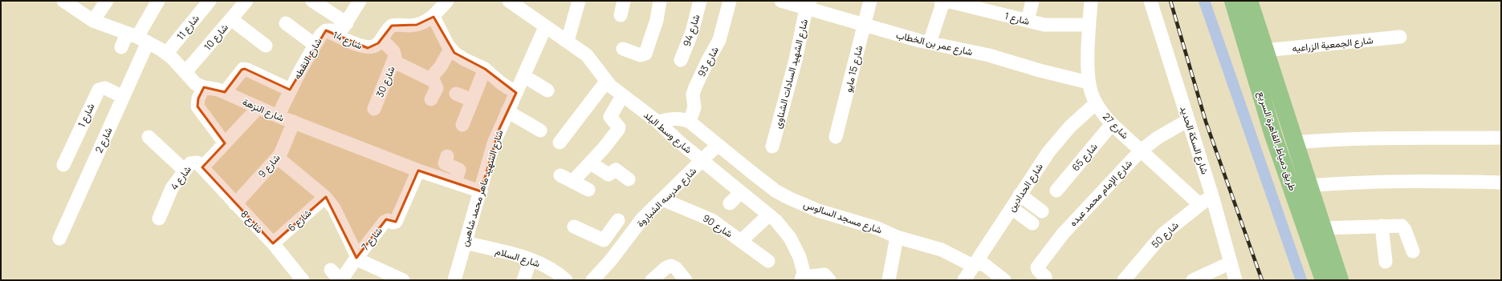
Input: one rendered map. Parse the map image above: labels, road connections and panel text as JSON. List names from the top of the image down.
{
  "streets": {
    "highway": ["طريق دمياط, القاهرة السريع"],
    "street": [
      "شارع 1",
      "شارع 11",
      "شارع 94",
      "شارع 10",
      "شارع 14",
      "شارع عمر بن الخطاب",
      "شارع الجمعية الزراعيه",
      "شارع النقطه",
      "شارع 93",
      "شارع 15 مايو",
      "شارع الشهيد السادات الشناوى",
      "شارع 30",
      "شارع النزهة",
      "شارع 27",
      "شارع وسط البلد",
      "شارع 2",
      "شارع السكة الحديد",
      "شارع 65",
      "شارع 9",
      "شارع 4",
      "شارع الحدادين",
      "شارع الشهيد ماهر محمد شاهين",
      "شارع الإمام محمد عبده",
      "شارع مدرسه الشباروة",
      "شارع مسجد السالوس",
      "شارع 6",
      "شارع 8",
      "شارع 90",
      "شارع 50",
      "شارع 7",
      "شارع السلام"
    ]
  },
  "crossings": [
    ["شارع 1", "شارع 27"],
    ["شارع 1", "شارع 2"],
    ["شارع 11", "شارع النزهة"],
    ["شارع 10", "شارع النزهة"],
    ["شارع 14", "شارع النقطه"],
    ["شارع 14", "شارع 30"],
    ["شارع عمر بن الخطاب", "شارع 15 مايو"],
    ["شارع عمر بن الخطاب", "شارع الشهيد السادات الشناوى"],
    ["شارع عمر بن الخطاب", "شارع 27"],
    ["شارع الجمعية الزراعيه", "طريق دمياط, القاهرة السريع"],
    ["شارع النقطه", "شارع النزهة"],
    ["شارع 93", "شارع مسجد السالوس"],
    ["شارع النزهة", "شارع 2"],
    ["شارع النزهة", "شارع 9"],
    ["شارع النزهة", "شارع الشهيد ماهر محمد شاهين"],
    ["شارع النزهة", "شارع 7"],
    ["شارع 27", "شارع 65"],
    ["شارع 27", "شارع الحدادين"],
    ["شارع 27", "شارع الإمام محمد عبده"],
    ["شارع 27", "شارع 50"],
    ["شارع وسط البلد", "شارع الشهيد ماهر محمد شاهين"],
    ["شارع وسط البلد", "شارع مدرسه الشباروة"],
    ["شارع وسط البلد", "شارع مسجد السالوس"],
    ["شارع السكة الحديد", "شارع الإمام محمد عبده"],
    ["شارع السكة الحديد", "شارع 50"],
    ["شارع 9", "شارع 8"],
    ["شارع 4", "شارع 8"],
    ["شارع الحدادين", "شارع مسجد السالوس"],
    ["شارع الشهيد ماهر محمد شاهين", "شارع السلام"],
    ["شارع مدرسه الشباروة", "شارع مسجد السالوس"],
    ["شارع مدرسه الشباروة", "شارع 90"],
    ["شارع 6", "شارع 8"]
  ]
}
